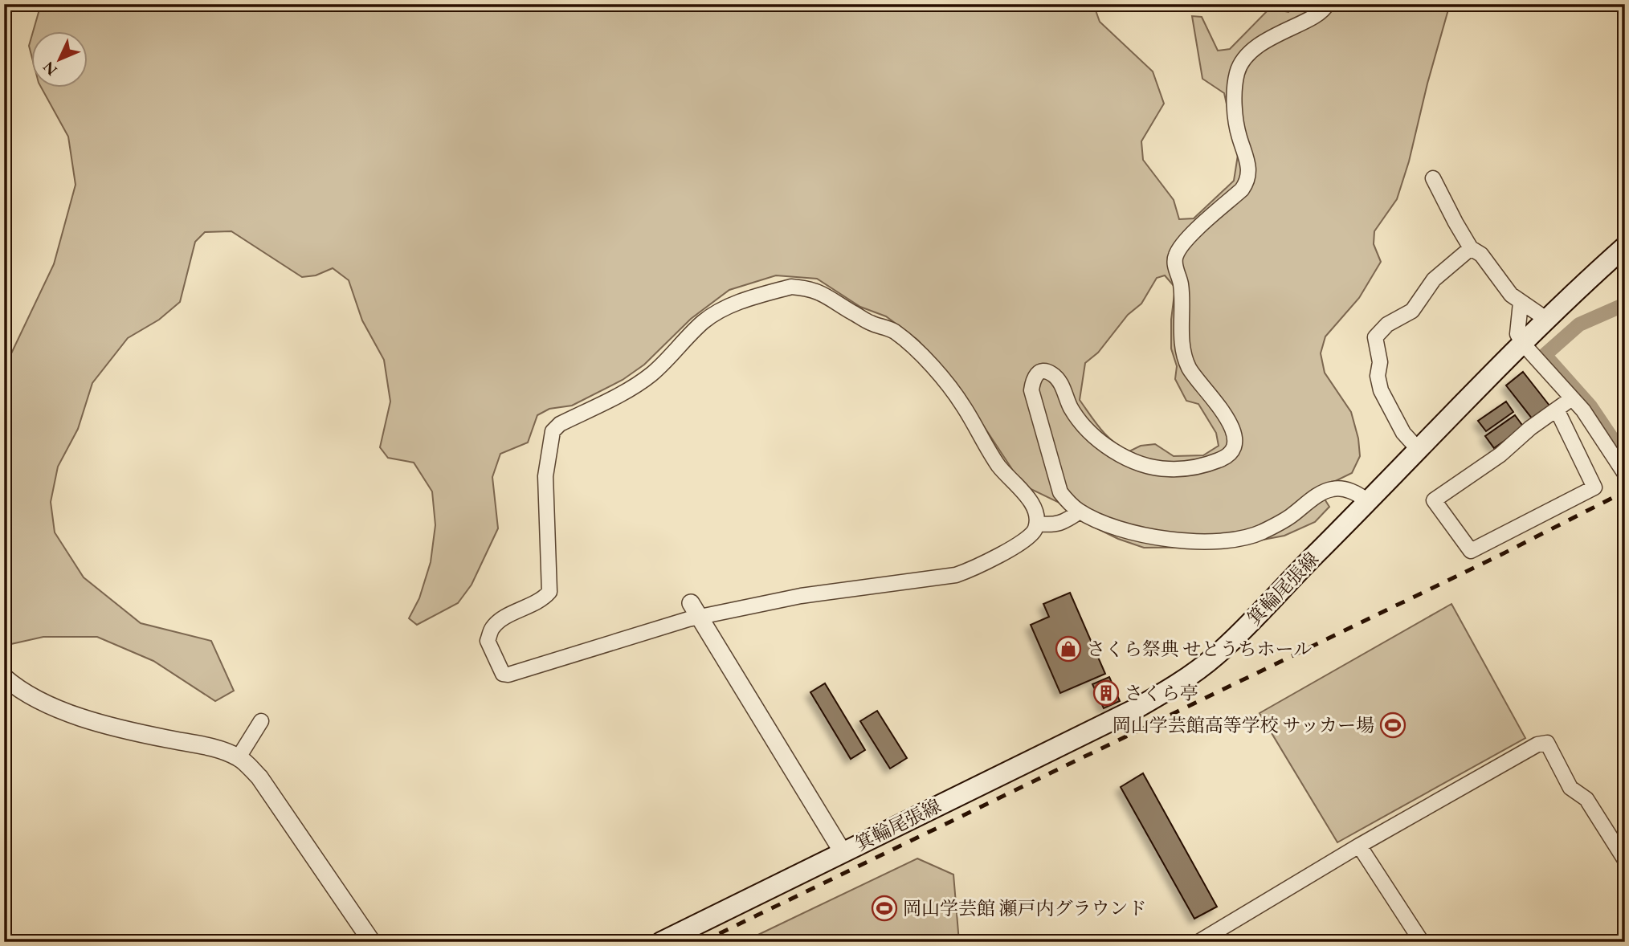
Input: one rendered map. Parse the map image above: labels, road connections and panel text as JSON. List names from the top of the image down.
{
  "streets": {
    "main road": ["箕輪尾張線"]
  },
  "places": {
    "shop": ["さくら祭典 せとうちホール"],
    "building": ["さくら亭"],
    "sports": ["岡山学芸館高等学校 サッカー場", "岡山学芸館 瀬戸内グラウンド"]
  },
  "north": "bottom left"
}
